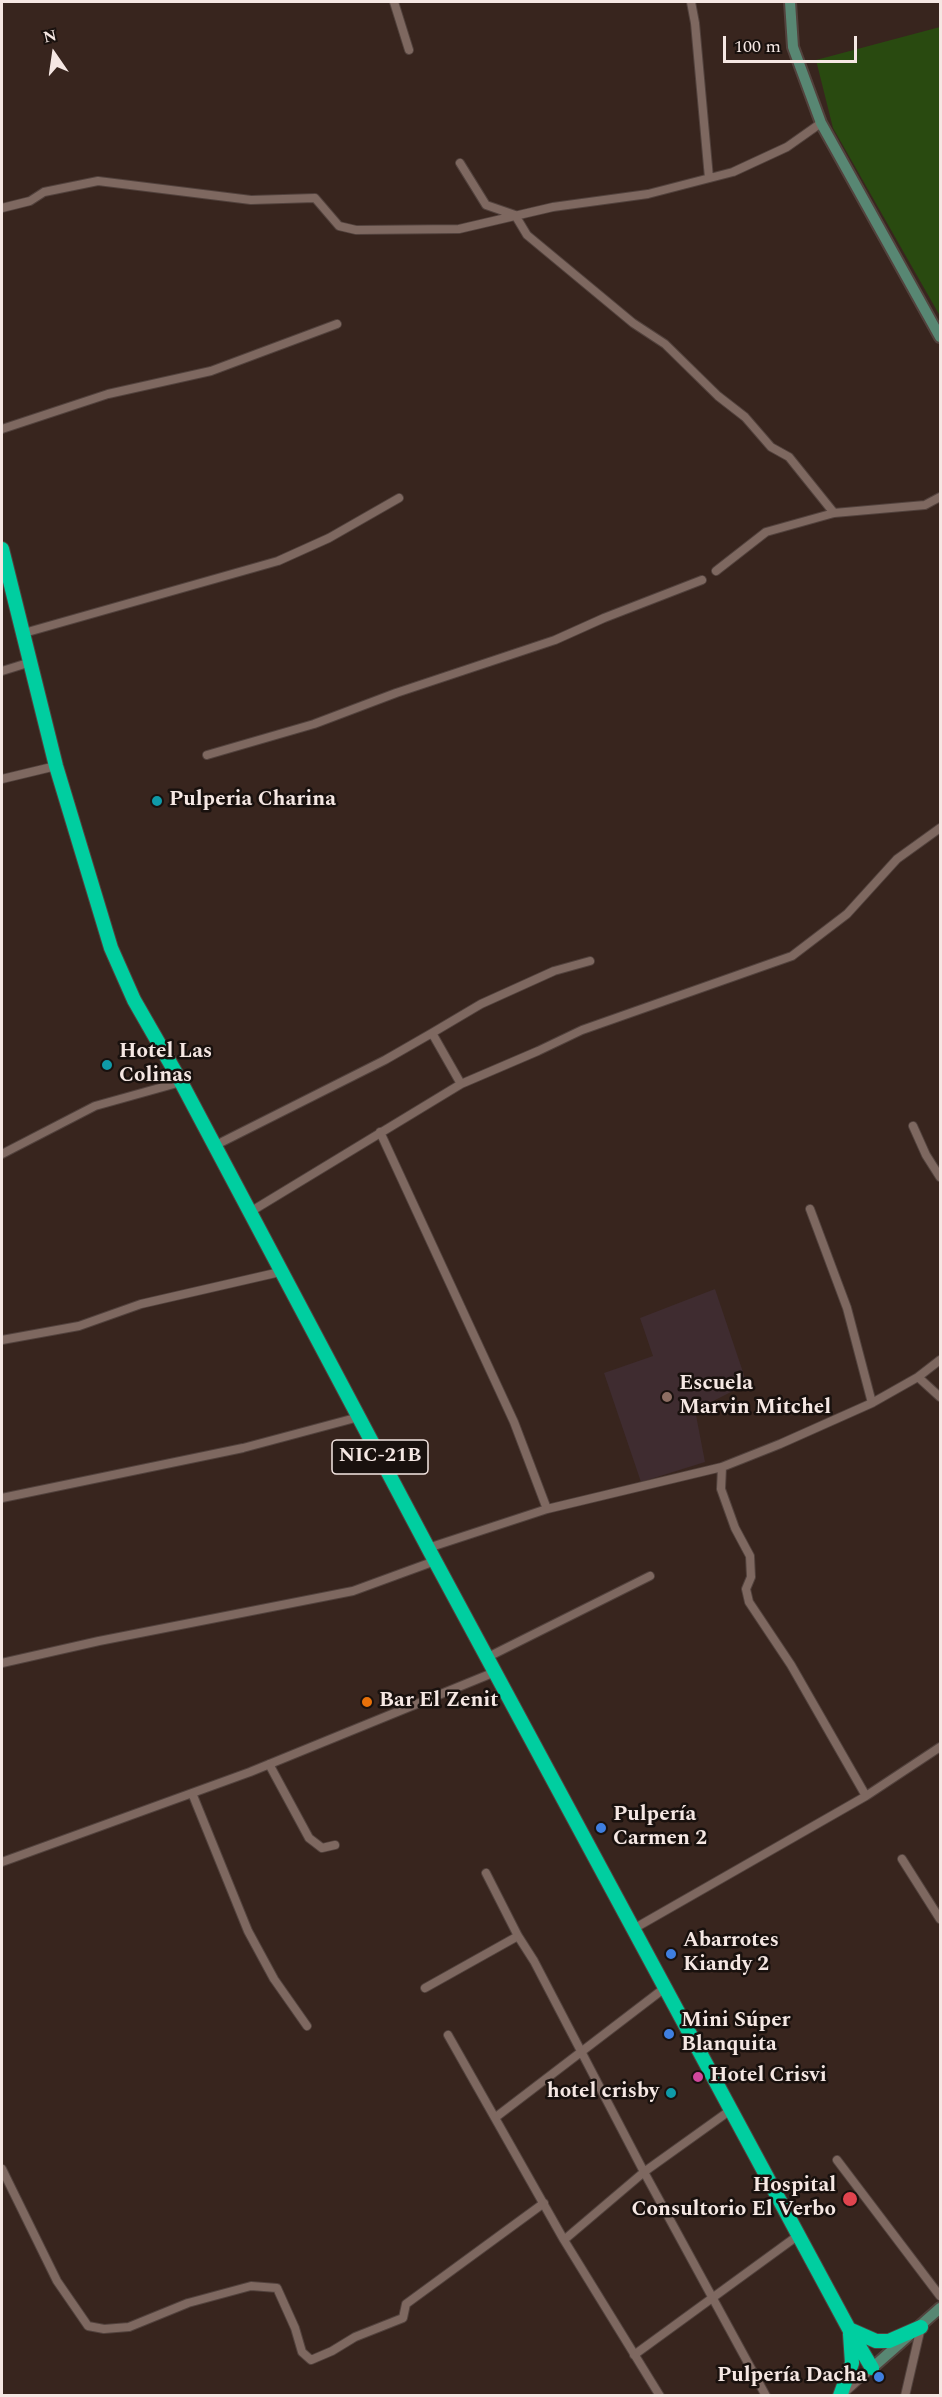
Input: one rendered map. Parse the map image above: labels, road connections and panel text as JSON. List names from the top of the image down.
{
  "streets": {
    "highway": ["NIC-21B"]
  },
  "places": [
    "Pulperia Charina",
    "Hotel Las Colinas",
    "Escuela Marvin Mitchel",
    "Bar El Zenit",
    "Pulpería Carmen 2",
    "Abarrotes Kiandy 2",
    "Mini Súper Blanquita",
    "Hotel Crisvi",
    "hotel crisby",
    "Hospital Consultorio El Verbo",
    "Pulpería Dacha"
  ],
  "scale_bar": "100 m",
  "north": "top"
}
